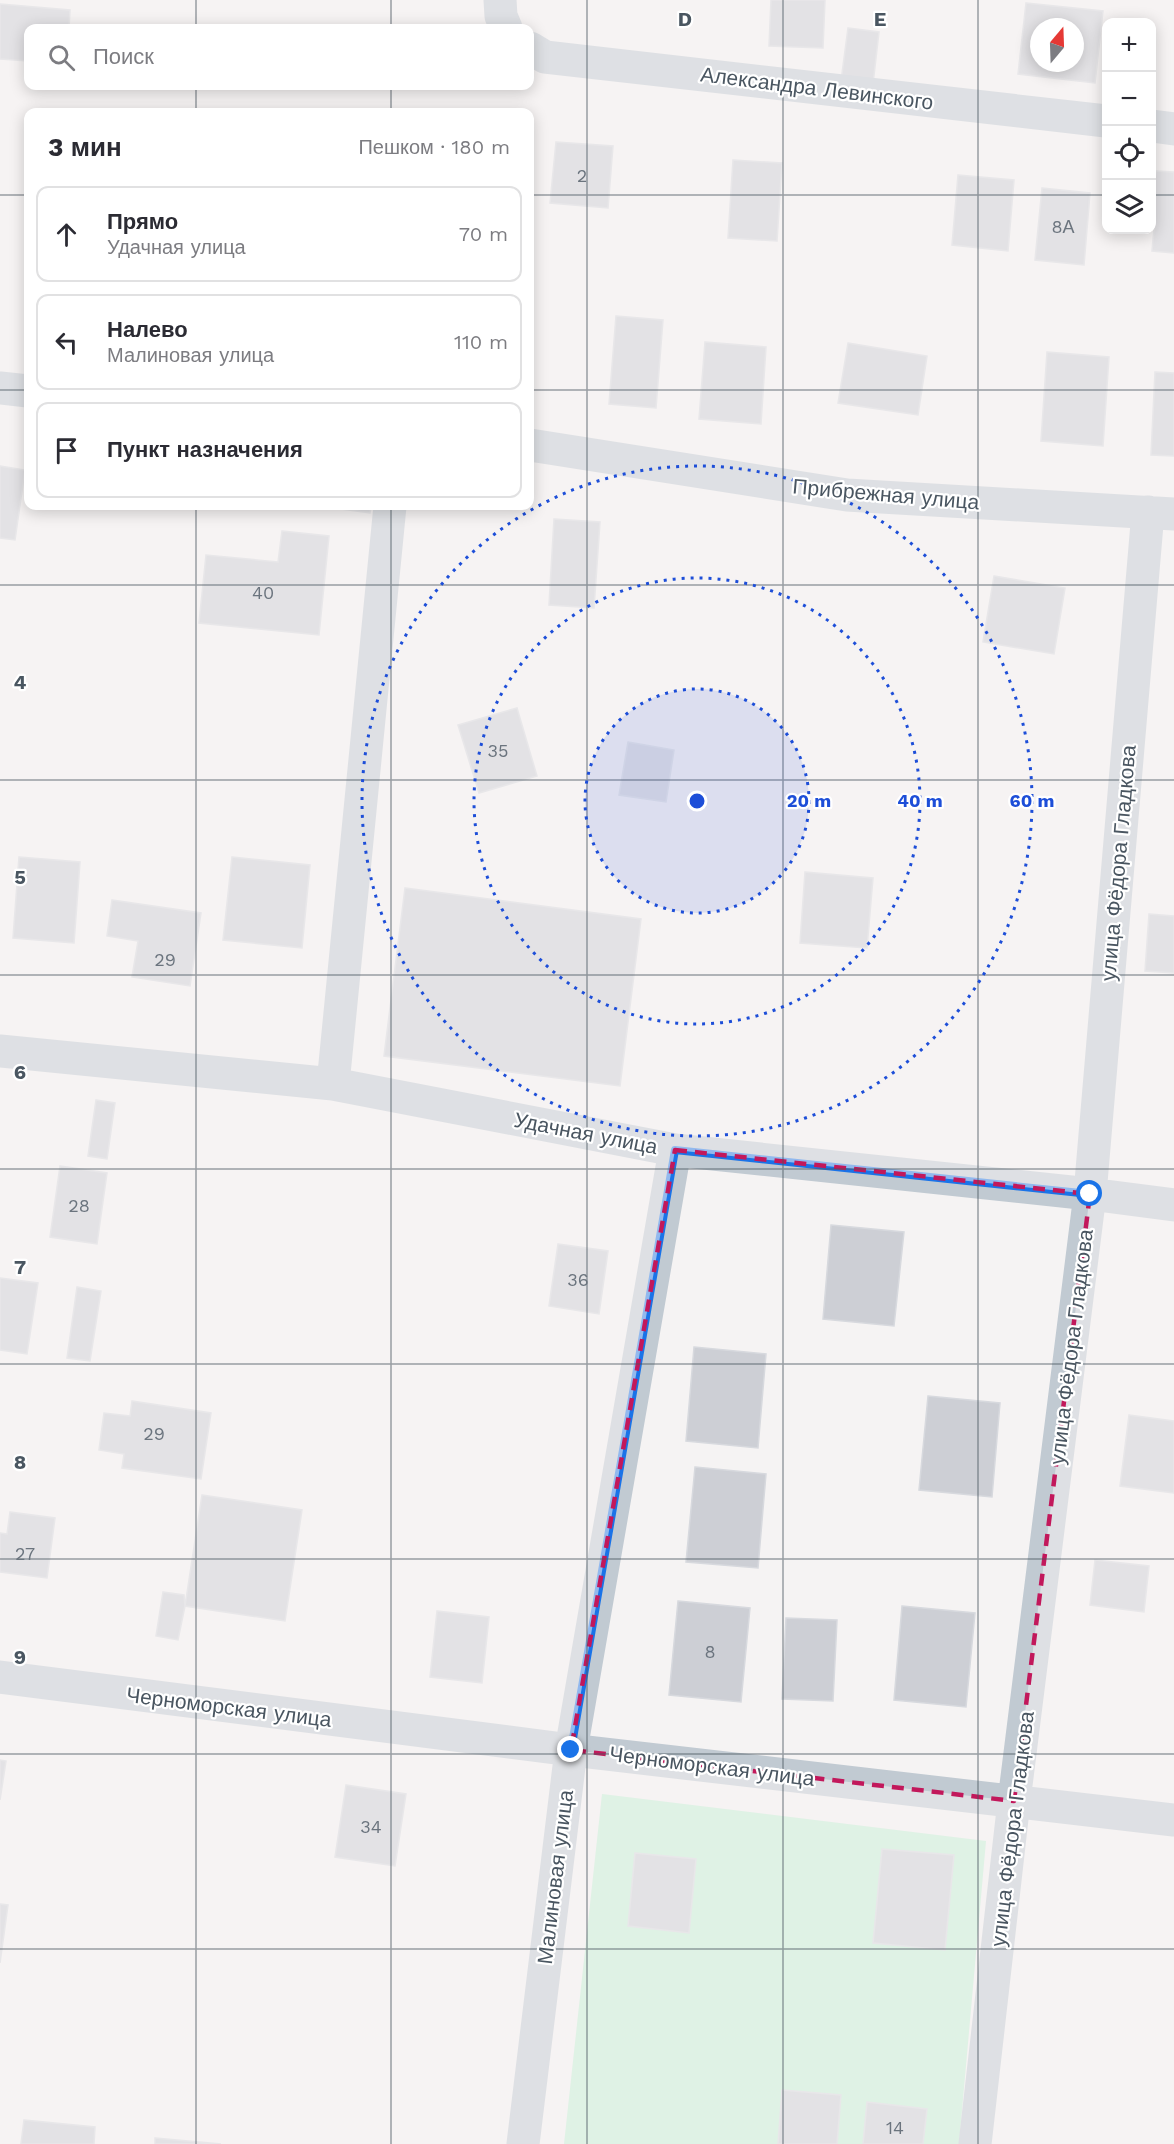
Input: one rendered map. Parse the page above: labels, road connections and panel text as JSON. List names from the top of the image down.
{
  "streets": {
    "street": [
      "Александра Левинского",
      "Прибрежная улица",
      "улица Фёдора Гладкова",
      "Удачная улица",
      "Черноморская улица",
      "Малиновая улица"
    ]
  },
  "crossings": [
    ["Прибрежная улица", "улица Фёдора Гладкова"],
    ["улица Фёдора Гладкова", "Удачная улица"],
    ["улица Фёдора Гладкова", "Черноморская улица"],
    ["Удачная улица", "Малиновая улица"],
    ["Черноморская улица", "Малиновая улица"]
  ],
  "house_numbers": [
    "2",
    "8А",
    "40",
    "35",
    "29",
    "28",
    "36",
    "29",
    "27",
    "8",
    "34",
    "14"
  ],
  "north": "top",
  "page": {
    "map_buttons": ["+", "−"],
    "search": "Поиск",
    "heading": ["3 мин", "Пешком · 180 m"],
    "list": [
      ["Прямо", "Удачная улица", "70 m"],
      ["Налево", "Малиновая улица", "110 m"],
      "Пункт назначения"
    ]
  },
  "grid": {
    "columns": ["D", "E"],
    "rows": [
      "4",
      "5",
      "6",
      "7",
      "8",
      "9"
    ]
  },
  "rings": ["20 m", "40 m", "60 m"]
}
